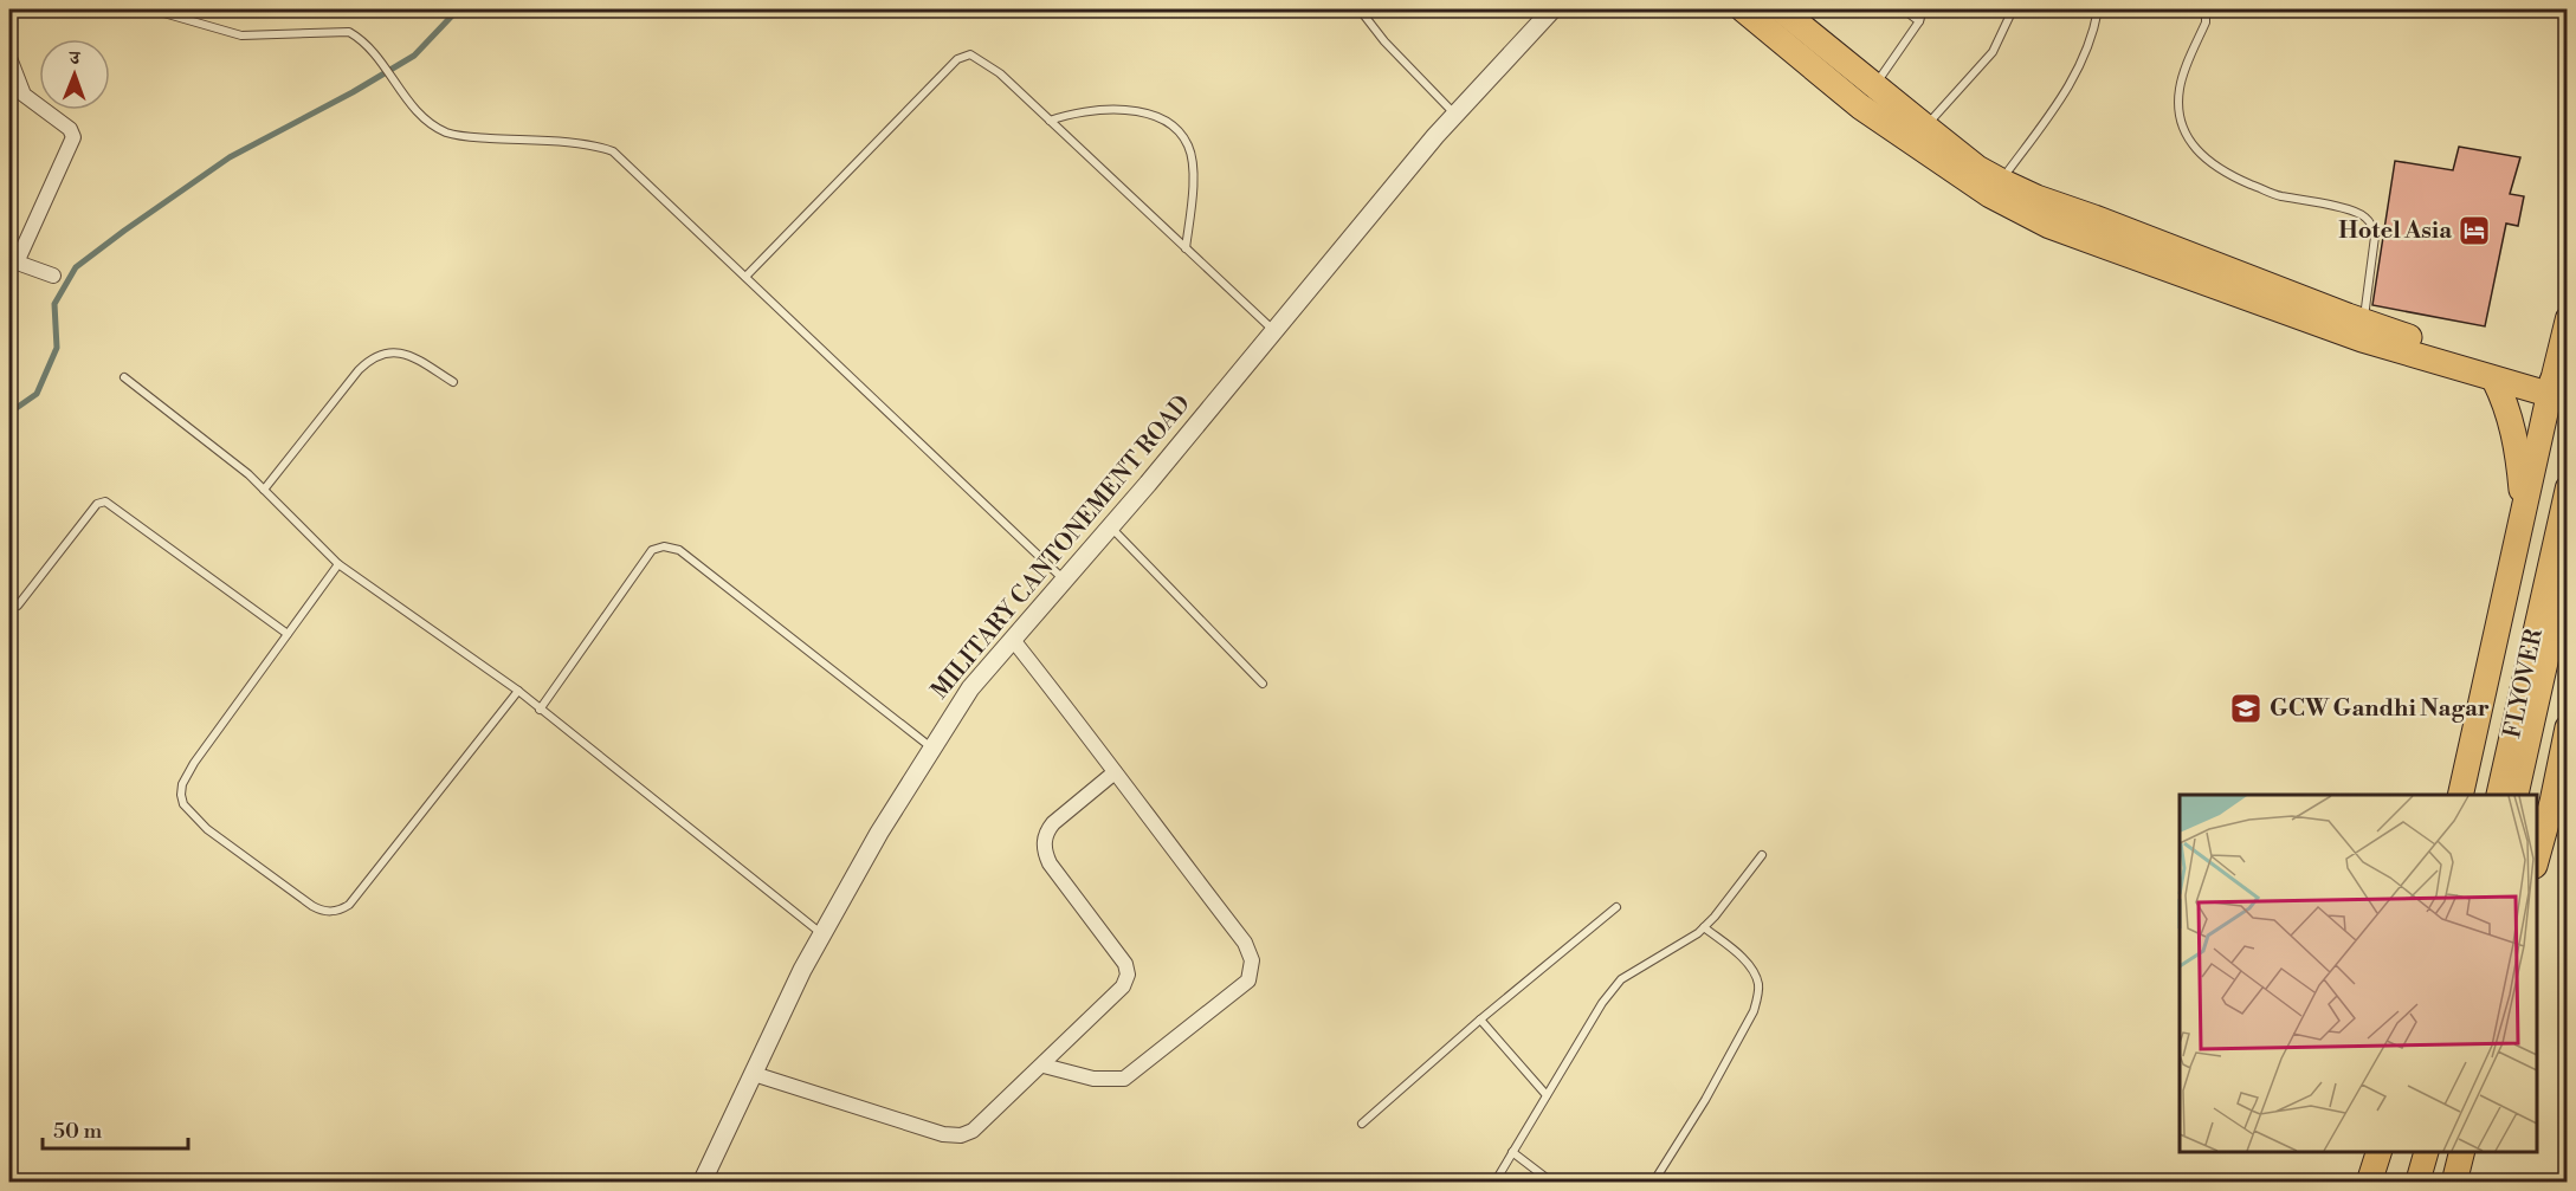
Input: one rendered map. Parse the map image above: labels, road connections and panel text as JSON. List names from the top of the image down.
{
  "streets": {
    "main road": ["FLYOVER"],
    "street": ["MILITARY CANTONEMENT ROAD"]
  },
  "places": {
    "hotel": ["Hotel Asia"],
    "school or university": ["GCW Gandhi Nagar"]
  },
  "scale_bar": "50 m",
  "north": "top"
}
